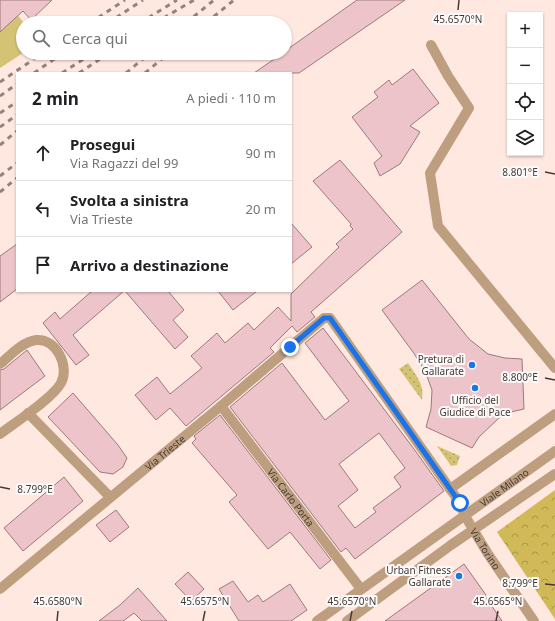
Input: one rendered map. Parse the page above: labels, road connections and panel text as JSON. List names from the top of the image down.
{
  "streets": {
    "street": [
      "Via Trieste",
      "Viale Milano",
      "Via Carlo Porta",
      "Via Torino"
    ]
  },
  "crossings": [
    ["Via Trieste", "Via Carlo Porta"],
    ["Via Trieste", "Via Torino"],
    ["Viale Milano", "Via Carlo Porta"],
    ["Viale Milano", "Via Torino"]
  ],
  "places": ["Pretura di Gallarate", "Ufficio del Giudice di Pace", "Urban Fitness Gallarate"],
  "page": {
    "map_buttons": ["+", "−"],
    "search": "Cerca qui",
    "heading": ["2 min", "A piedi · 110 m"],
    "list": [
      ["Prosegui", "Via Ragazzi del 99", "90 m"],
      ["Svolta a sinistra", "Via Trieste", "20 m"],
      "Arrivo a destinazione"
    ]
  },
  "coordinates": [
    "45.6570°N",
    "8.801°E",
    "8.800°E",
    "8.799°E",
    "45.6580°N",
    "45.6575°N",
    "45.6565°N"
  ]
}
